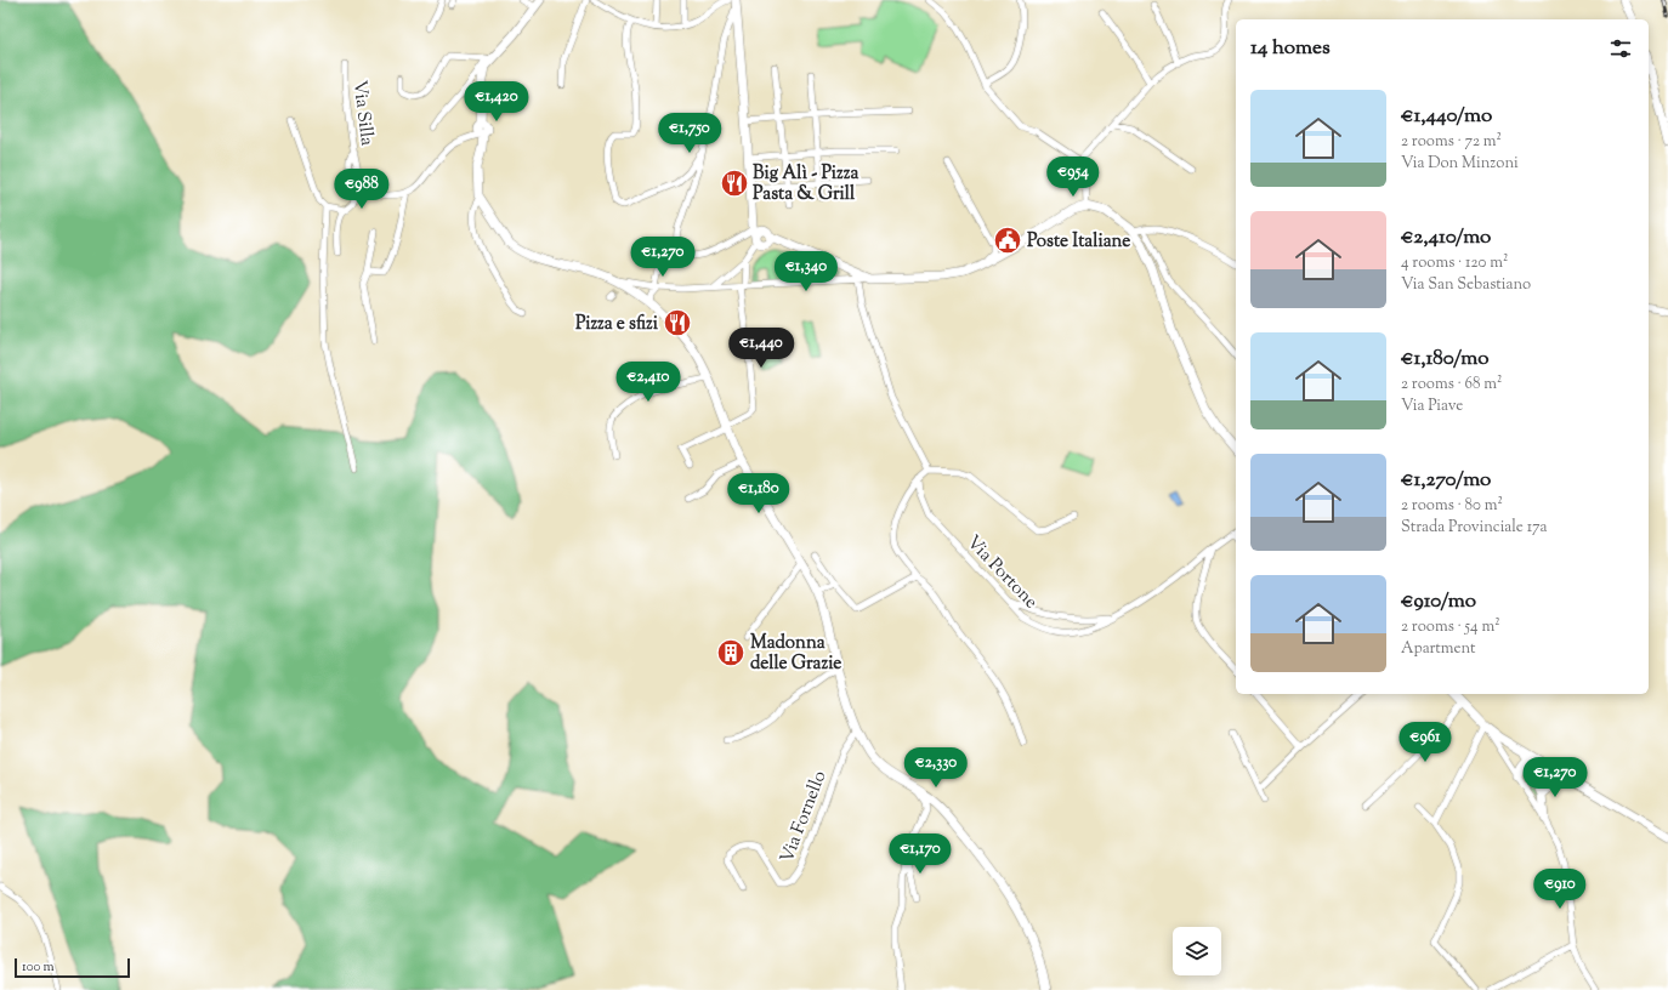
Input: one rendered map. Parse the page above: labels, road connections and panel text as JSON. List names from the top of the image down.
{
  "streets": {
    "street": ["Via Silla", "Via Portone", "Via Fornello"]
  },
  "places": {
    "restaurant": ["Big Alì - Pizza Pasta & Grill", "Pizza e sfizi"],
    "public building": ["Poste Italiane"],
    "building": ["Madonna delle Grazie"]
  },
  "scale_bar": "100 m",
  "page": {
    "heading": "14 homes",
    "list": [
      {
        "name": "€1,440/mo",
        "note": "2 rooms · 72 m² · Via Don Minzoni"
      },
      {
        "name": "€2,410/mo",
        "note": "4 rooms · 120 m² · Via San Sebastiano"
      },
      {
        "name": "€1,180/mo",
        "note": "2 rooms · 68 m² · Via Piave"
      },
      {
        "name": "€1,270/mo",
        "note": "2 rooms · 80 m² · Strada Provinciale 17a"
      },
      {
        "name": "€910/mo",
        "note": "2 rooms · 54 m² · Apartment"
      }
    ],
    "price": [
      "€1,420",
      "€1,750",
      "€954",
      "€988",
      "€1,270",
      "€1,340",
      "€1,440",
      "€2,410",
      "€1,180",
      "€961",
      "€2,330",
      "€1,270",
      "€1,170",
      "€910"
    ],
    "scale": "100 m"
  }
}
